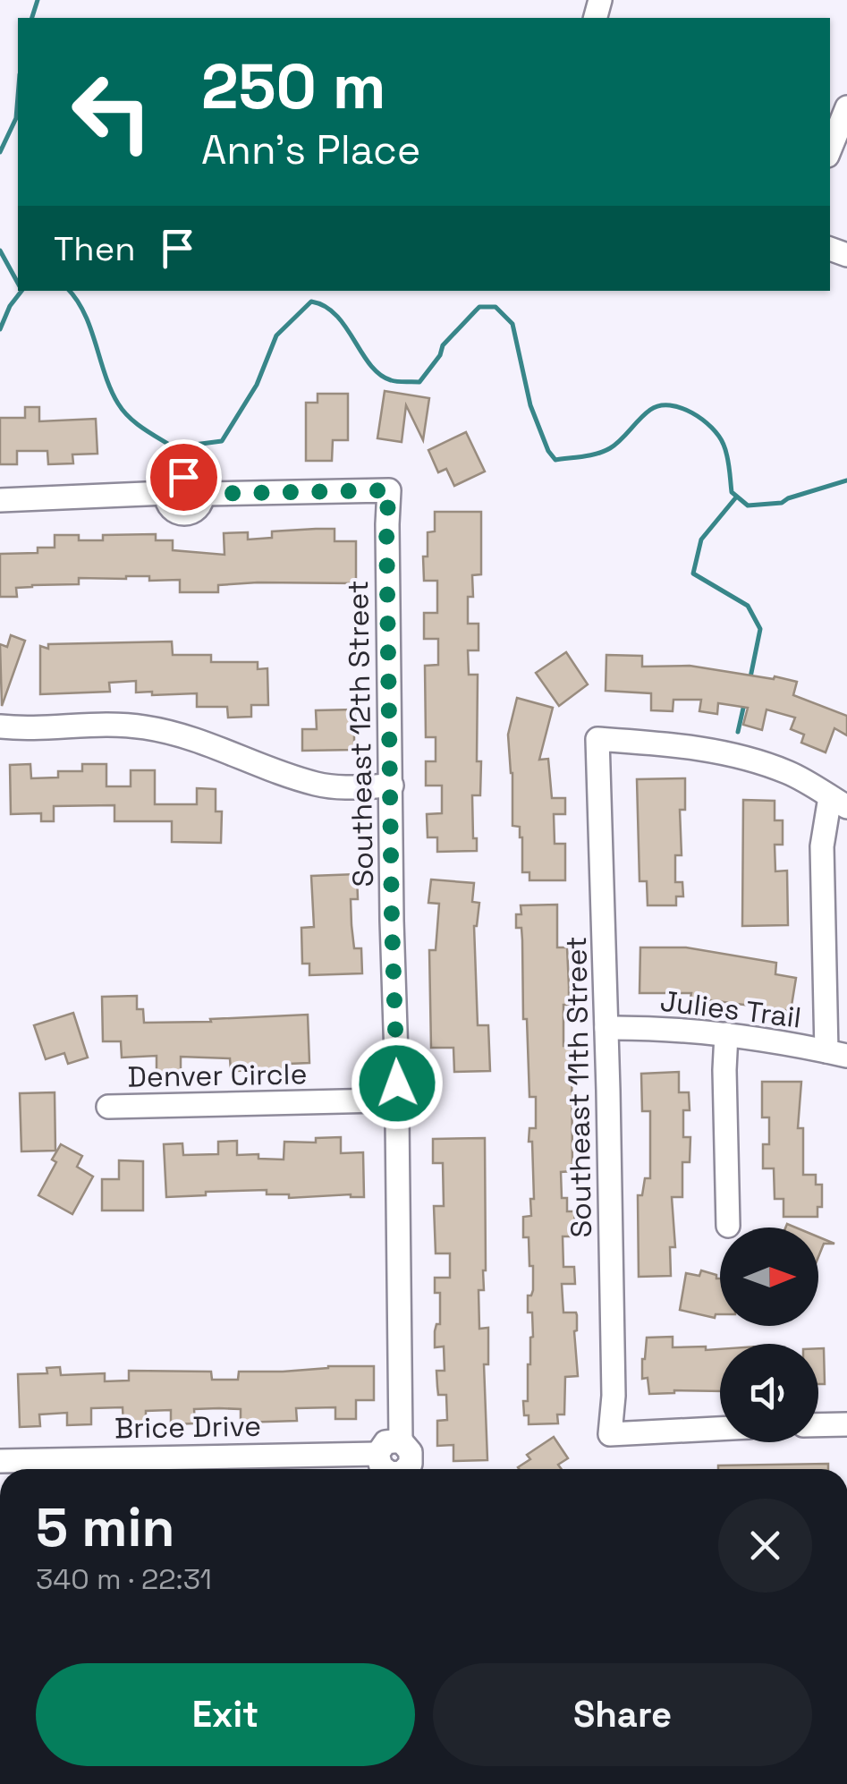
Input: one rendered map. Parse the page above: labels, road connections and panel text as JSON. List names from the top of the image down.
{
  "streets": {
    "street": [
      "Southeast 12th Street",
      "Julies Trail",
      "Denver Circle",
      "Southeast 11th Street",
      "Brice Drive"
    ]
  },
  "crossings": [
    ["Southeast 12th Street", "Denver Circle"],
    ["Julies Trail", "Southeast 11th Street"]
  ],
  "north": "right",
  "page": {
    "turn": ["250 m", "Ann's Place"],
    "then": "Then",
    "heading": ["5 min", "340 m · 22:31"],
    "buttons": ["Exit", "Share"]
  }
}
